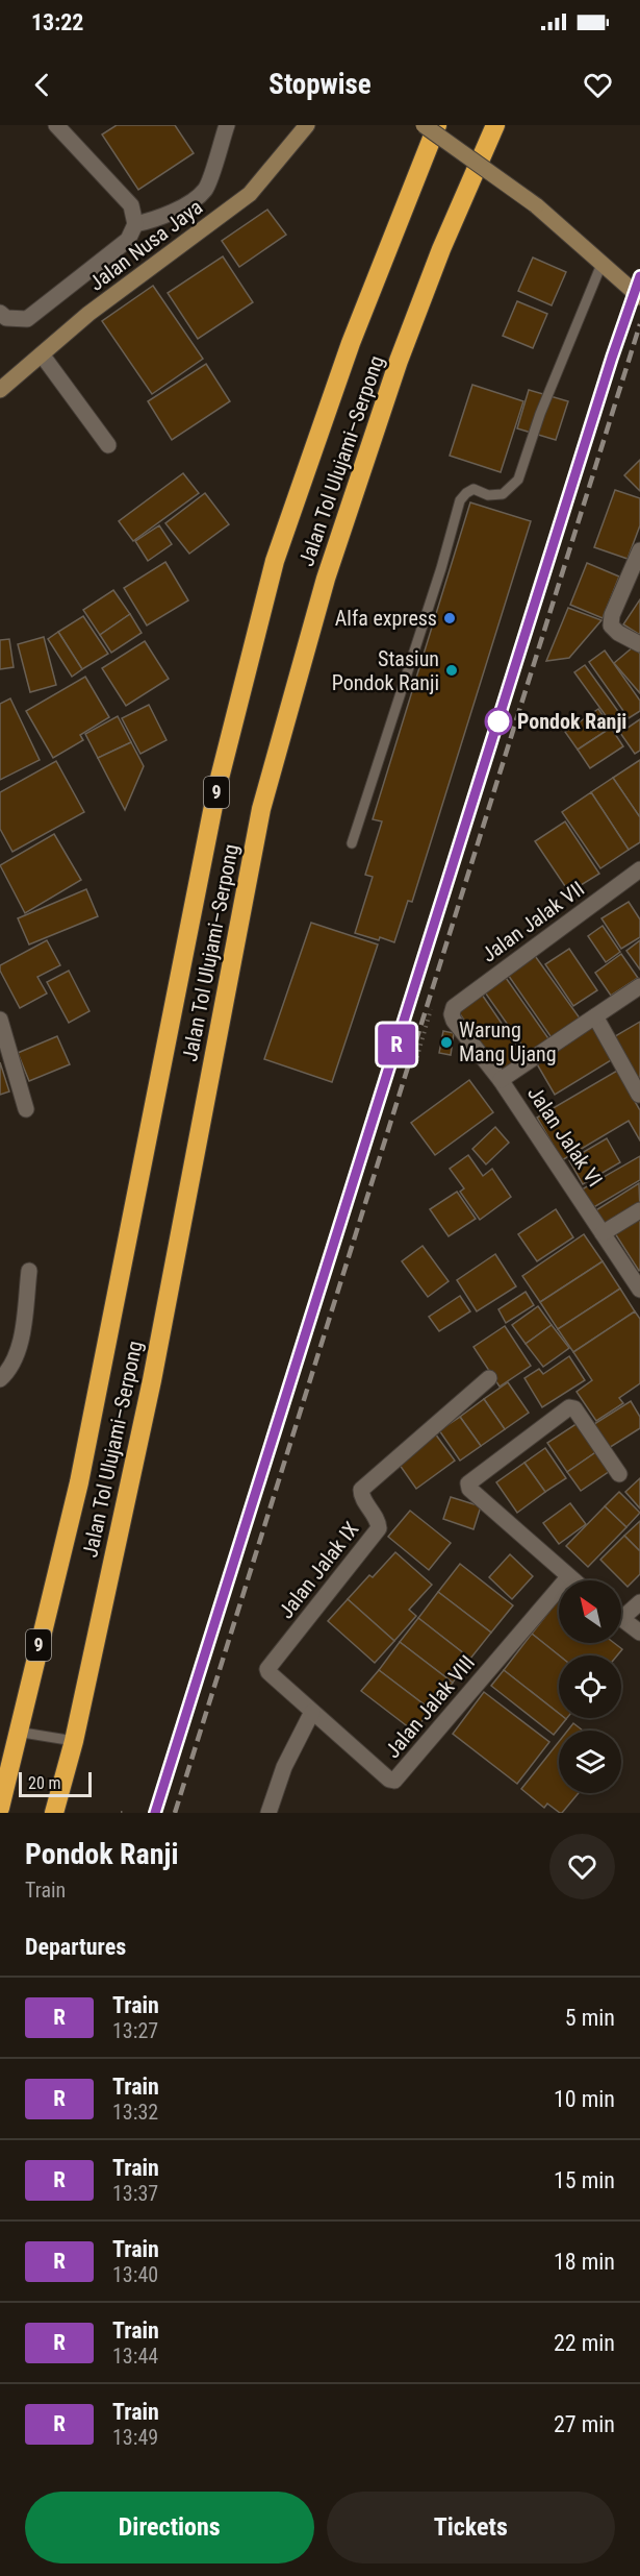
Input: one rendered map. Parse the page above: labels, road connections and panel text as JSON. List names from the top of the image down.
{
  "streets": {
    "highway": ["Jalan Tol Ulujami–Serpong", "9"],
    "street": [
      "Jalan Nusa Jaya",
      "Jalan Jalak VII",
      "Jalan Jalak VI",
      "Jalan Jalak IX",
      "Jalan Jalak VIII"
    ]
  },
  "crossings": [
    ["Jalan Jalak VII", "Jalan Jalak VI"],
    ["Jalan Jalak IX", "Jalan Jalak VIII"]
  ],
  "places": [
    "Alfa express",
    "Stasiun Pondok Ranji",
    "Pondok Ranji",
    "Warung Mang Ujang"
  ],
  "scale_bar": "20 m",
  "north": "top left",
  "page": {
    "status": "13:22",
    "header": "Stopwise",
    "on_map": "R",
    "scale": "20 m",
    "heading": [
      ["Pondok Ranji", "Train"],
      "Departures"
    ],
    "list": [
      {
        "mark": "R",
        "name": "Train",
        "note": "13:27",
        "value": "5 min"
      },
      {
        "mark": "R",
        "name": "Train",
        "note": "13:32",
        "value": "10 min"
      },
      {
        "mark": "R",
        "name": "Train",
        "note": "13:37",
        "value": "15 min"
      },
      {
        "mark": "R",
        "name": "Train",
        "note": "13:40",
        "value": "18 min"
      },
      {
        "mark": "R",
        "name": "Train",
        "note": "13:44",
        "value": "22 min"
      },
      {
        "mark": "R",
        "name": "Train",
        "note": "13:49",
        "value": "27 min"
      }
    ],
    "buttons": ["Directions", "Tickets"]
  }
}
